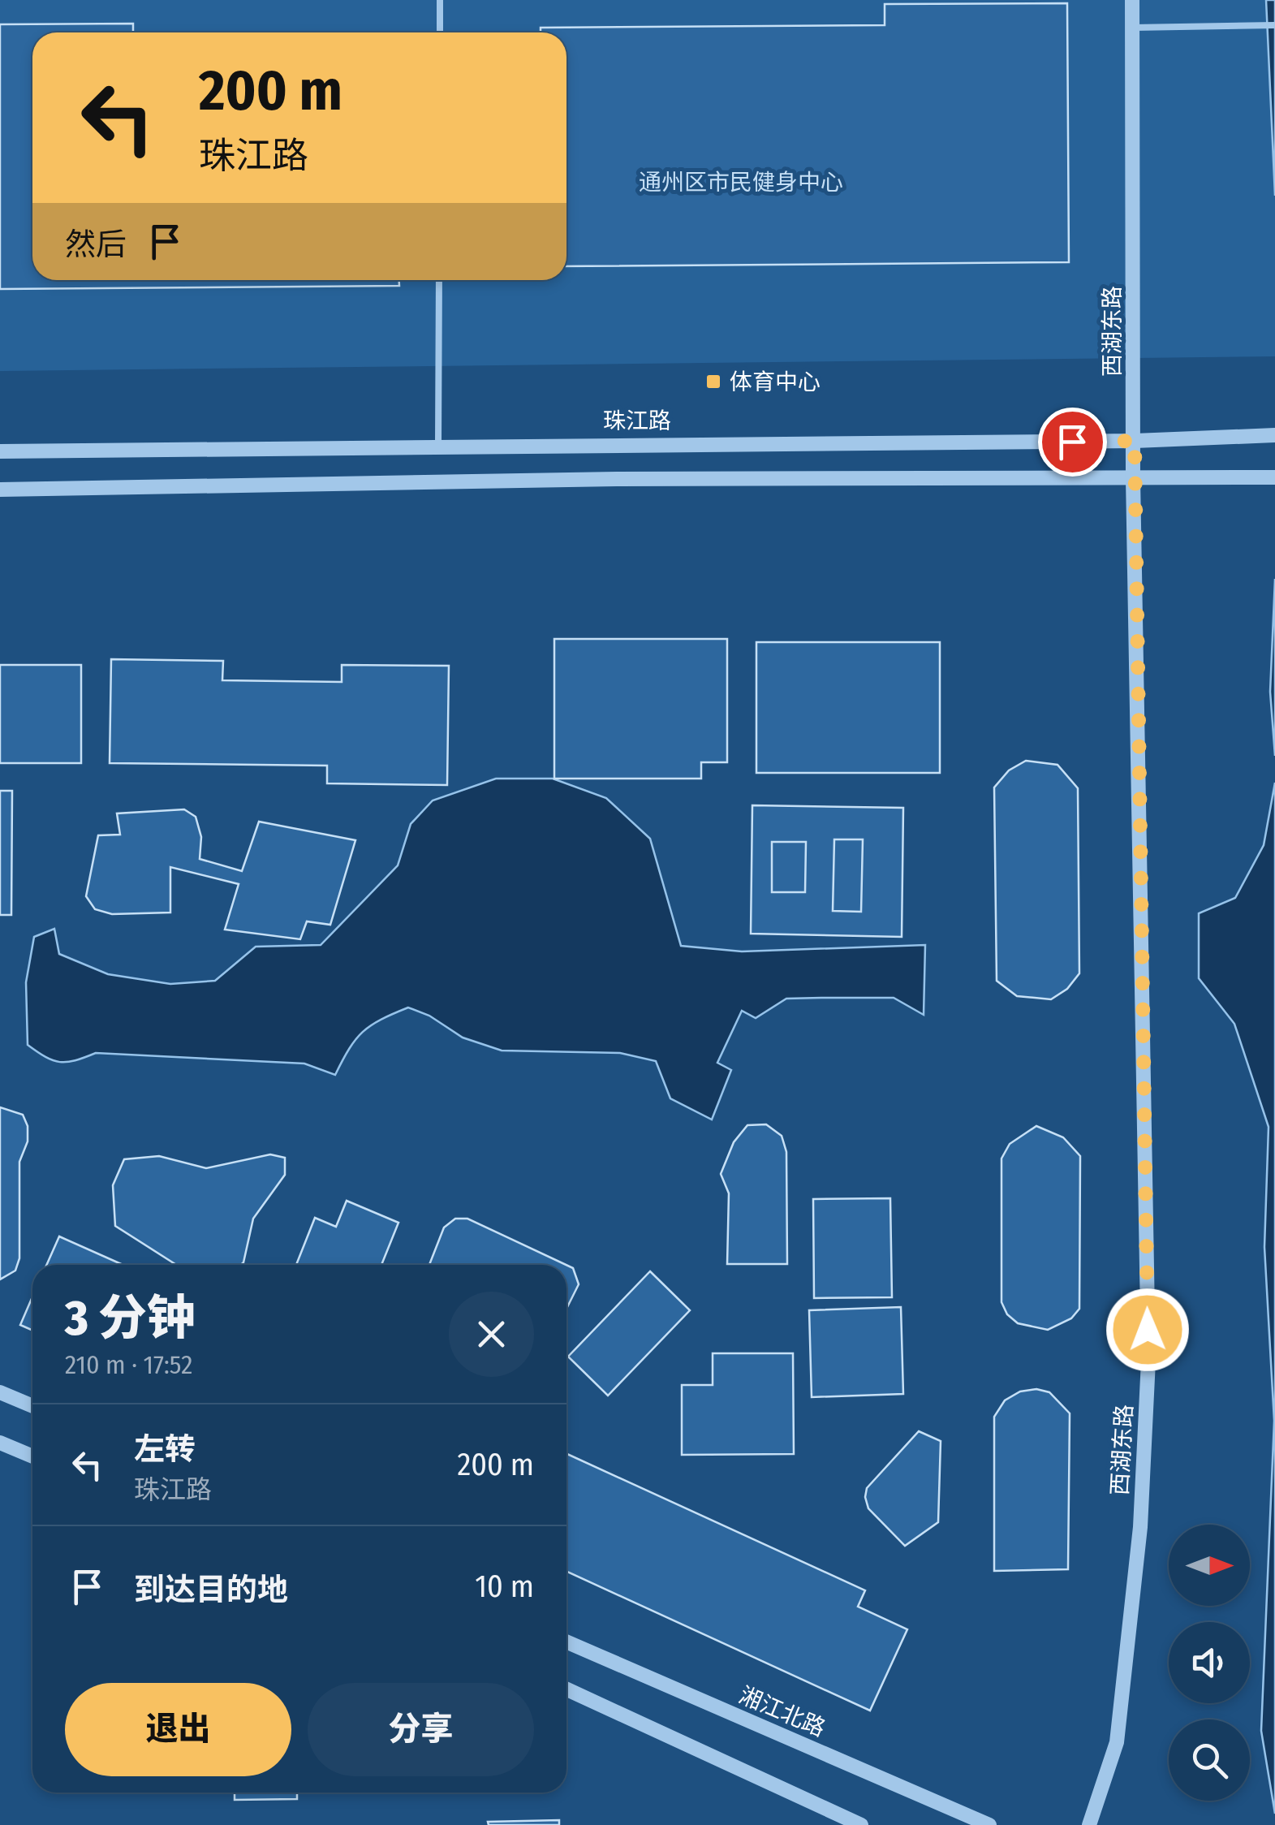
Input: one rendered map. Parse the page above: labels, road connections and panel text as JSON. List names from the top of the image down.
{
  "streets": {
    "street": ["西湖东路", "珠江路", "湘江北路"]
  },
  "crossings": [
    ["西湖东路", "珠江路"]
  ],
  "parks": ["通州区市民健身中心"],
  "places": {
    "transit": ["体育中心"]
  },
  "north": "right",
  "page": {
    "turn": ["200 m", "珠江路"],
    "then": "然后",
    "heading": ["3 分钟", "210 m · 17:52"],
    "list": [
      {
        "name": "左转",
        "note": "珠江路",
        "value": "200 m"
      },
      {
        "name": "到达目的地",
        "value": "10 m"
      }
    ],
    "buttons": ["退出", "分享"]
  }
}
